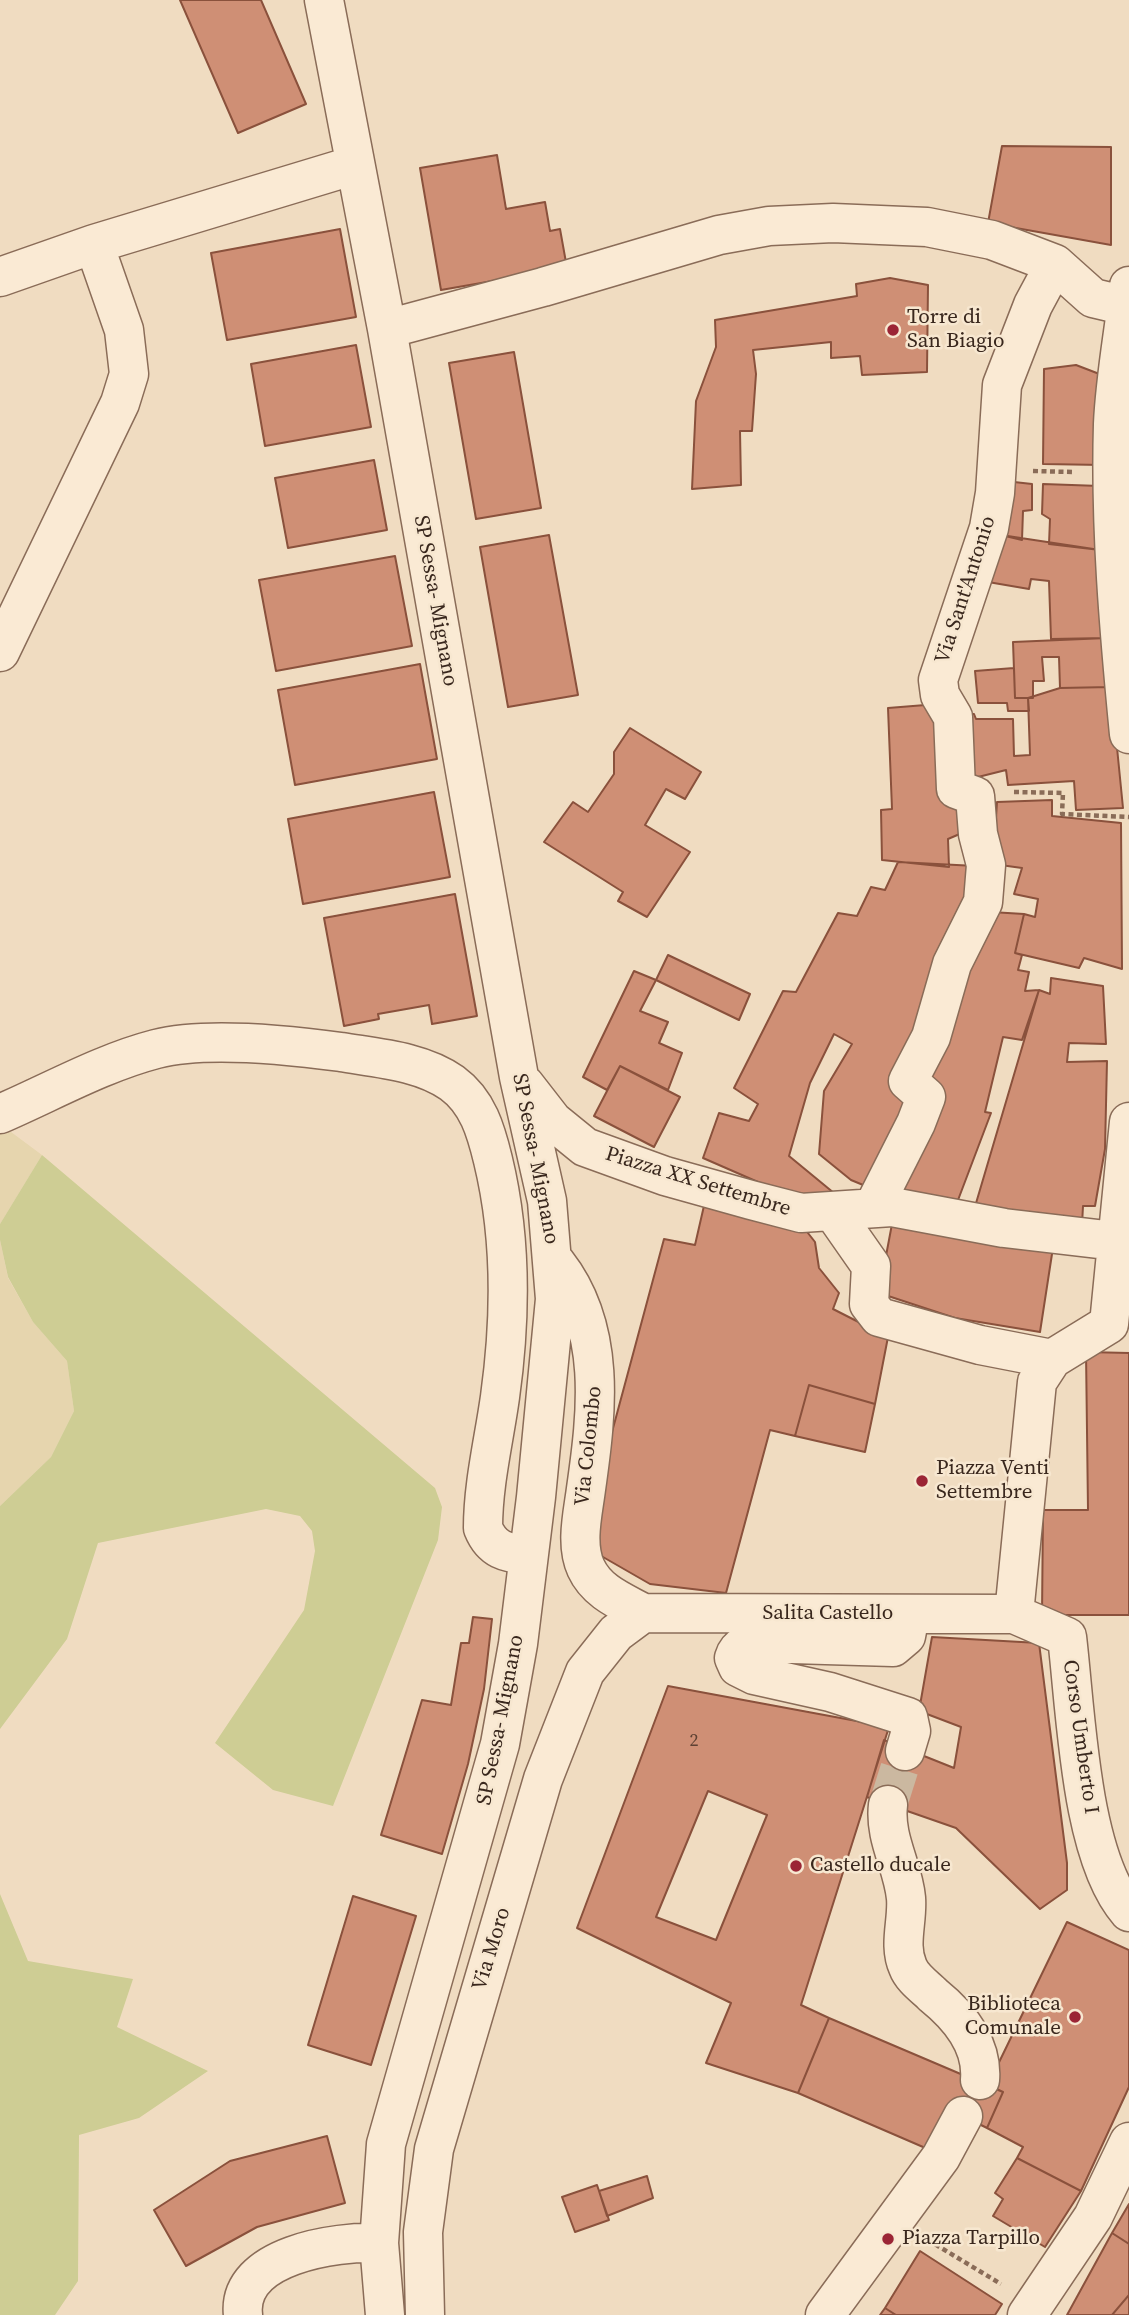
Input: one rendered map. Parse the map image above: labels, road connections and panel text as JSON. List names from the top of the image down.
{
  "streets": {
    "street": [
      "Via Sant'Antonio",
      "SP Sessa- Mignano",
      "Piazza XX Settembre",
      "Via Colombo",
      "Salita Castello",
      "Corso Umberto I",
      "Via Moro"
    ]
  },
  "crossings": [
    ["SP Sessa- Mignano", "Piazza XX Settembre"],
    ["SP Sessa- Mignano", "Via Colombo"],
    ["Via Colombo", "Salita Castello"],
    ["Via Colombo", "Via Moro"],
    ["Salita Castello", "Corso Umberto I"],
    ["Salita Castello", "Via Moro"]
  ],
  "places": [
    "Torre di San Biagio",
    "Piazza Venti Settembre",
    "Castello ducale",
    "Biblioteca Comunale",
    "Piazza Tarpillo"
  ],
  "house_numbers": ["2"]
}
